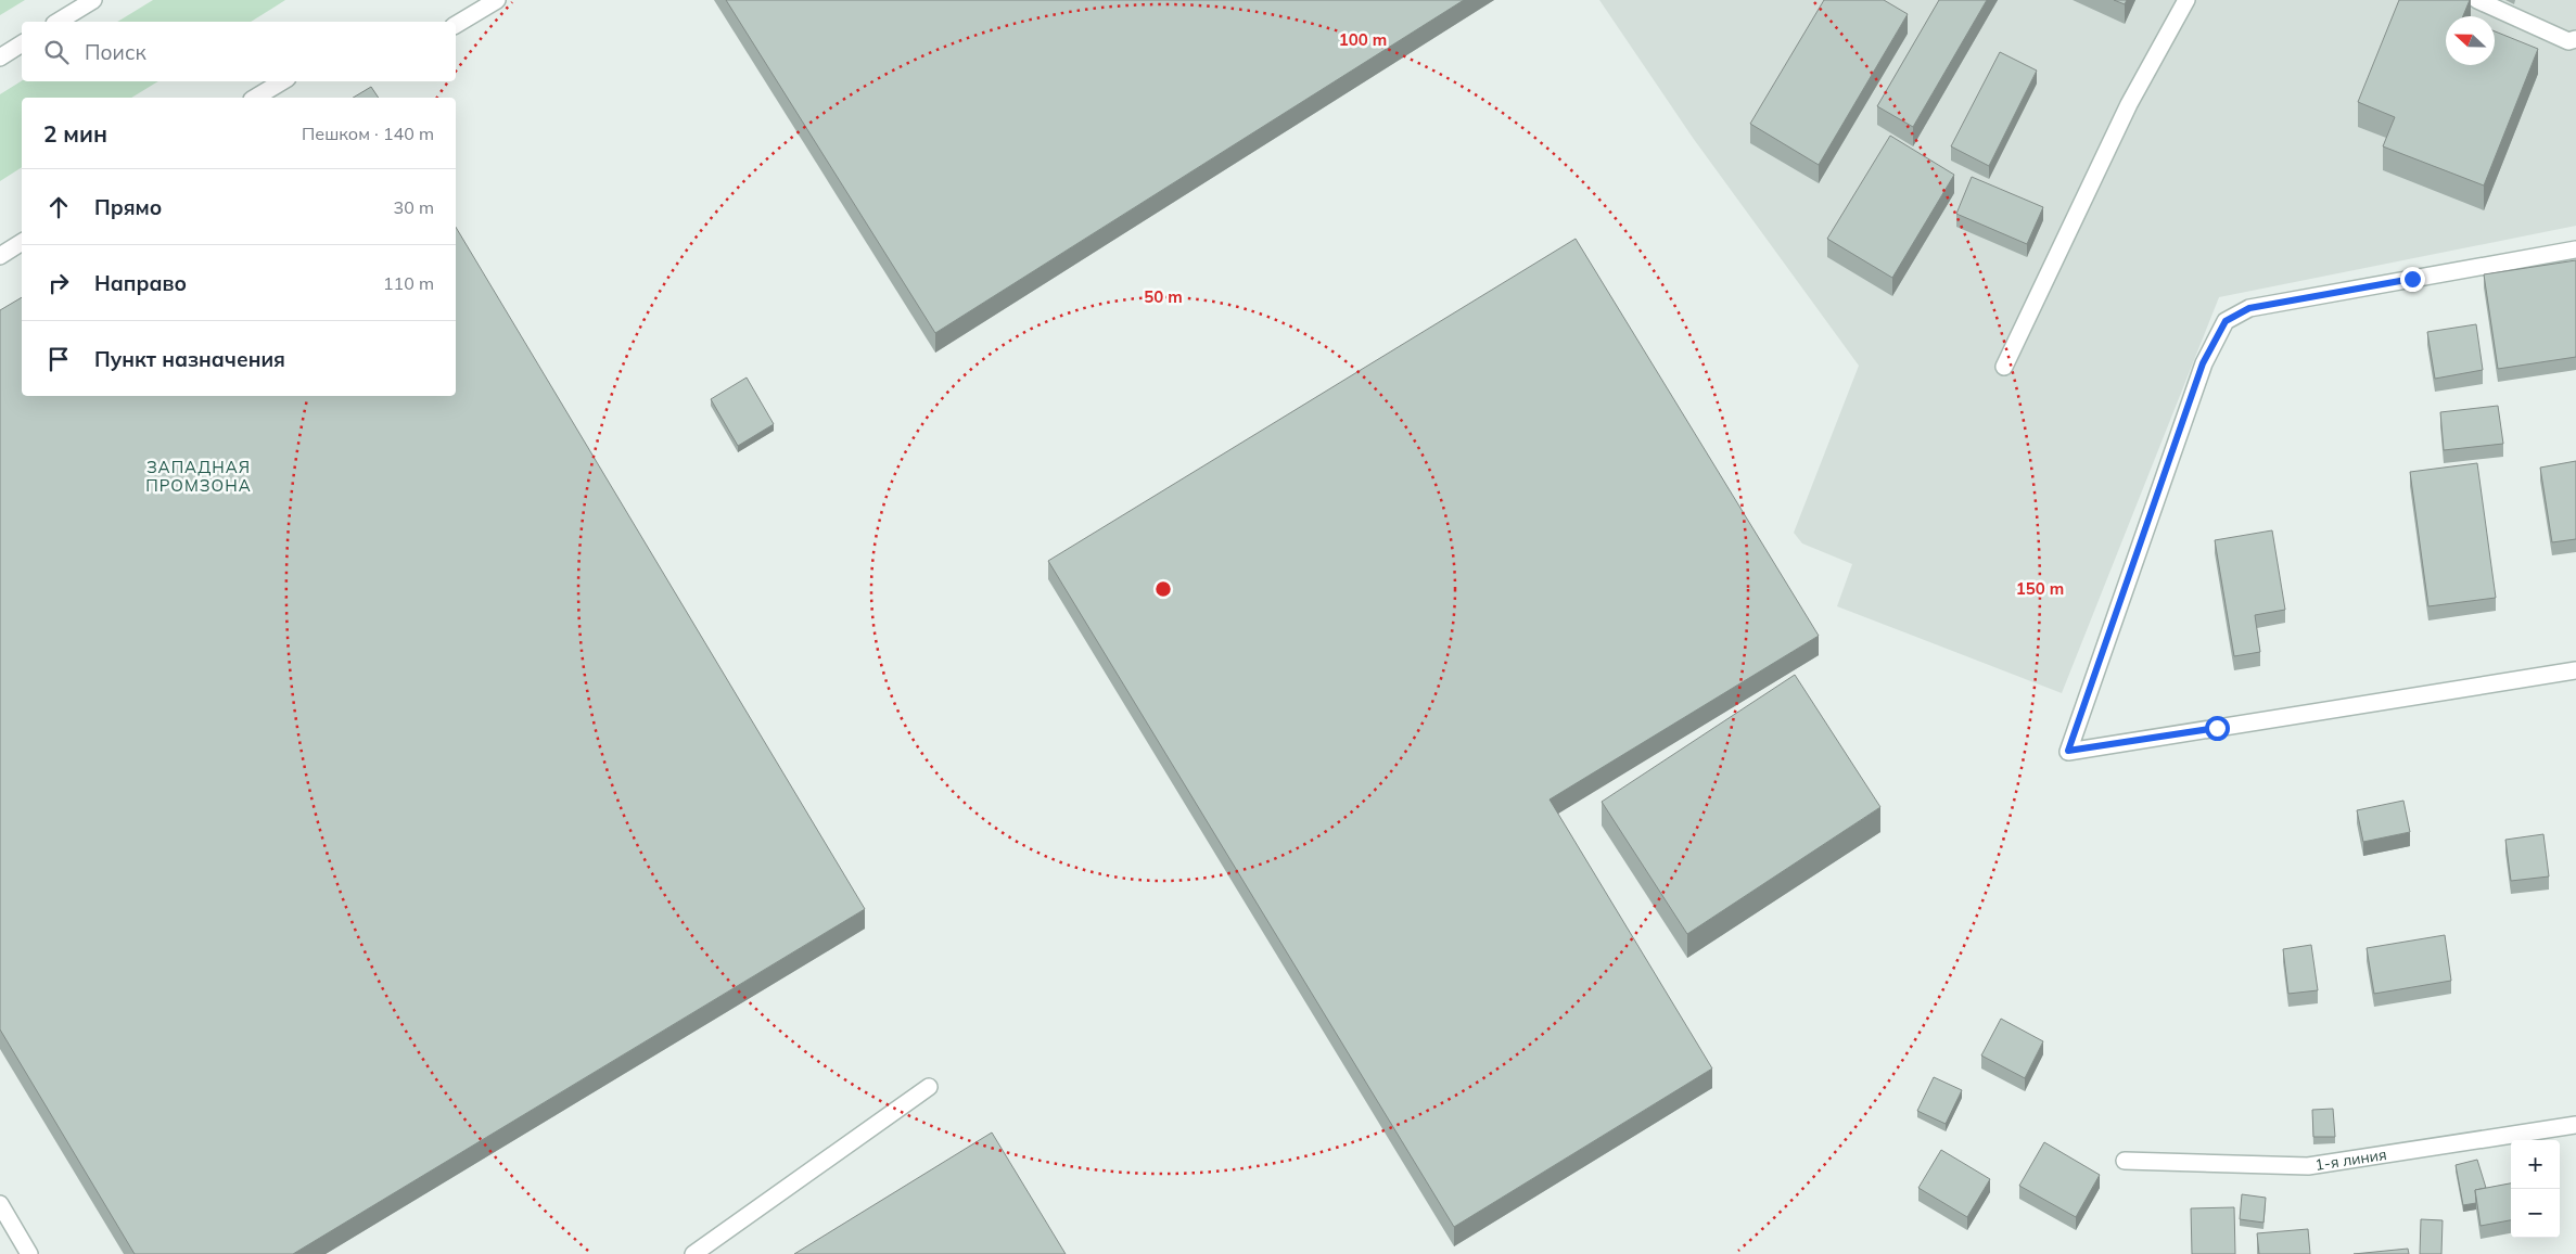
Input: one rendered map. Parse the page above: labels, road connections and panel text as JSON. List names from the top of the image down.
{
  "streets": {
    "street": ["1-я линия"]
  },
  "districts": ["ЗАПАДНАЯ ПРОМЗОНА"],
  "north": "left",
  "page": {
    "search": "Поиск",
    "heading": ["2 мин", "Пешком · 140 m"],
    "list": [
      ["Прямо", "30 m"],
      ["Направо", "110 m"],
      "Пункт назначения"
    ],
    "map_buttons": ["+", "−"]
  },
  "rings": ["100 m", "50 m", "150 m"]
}
